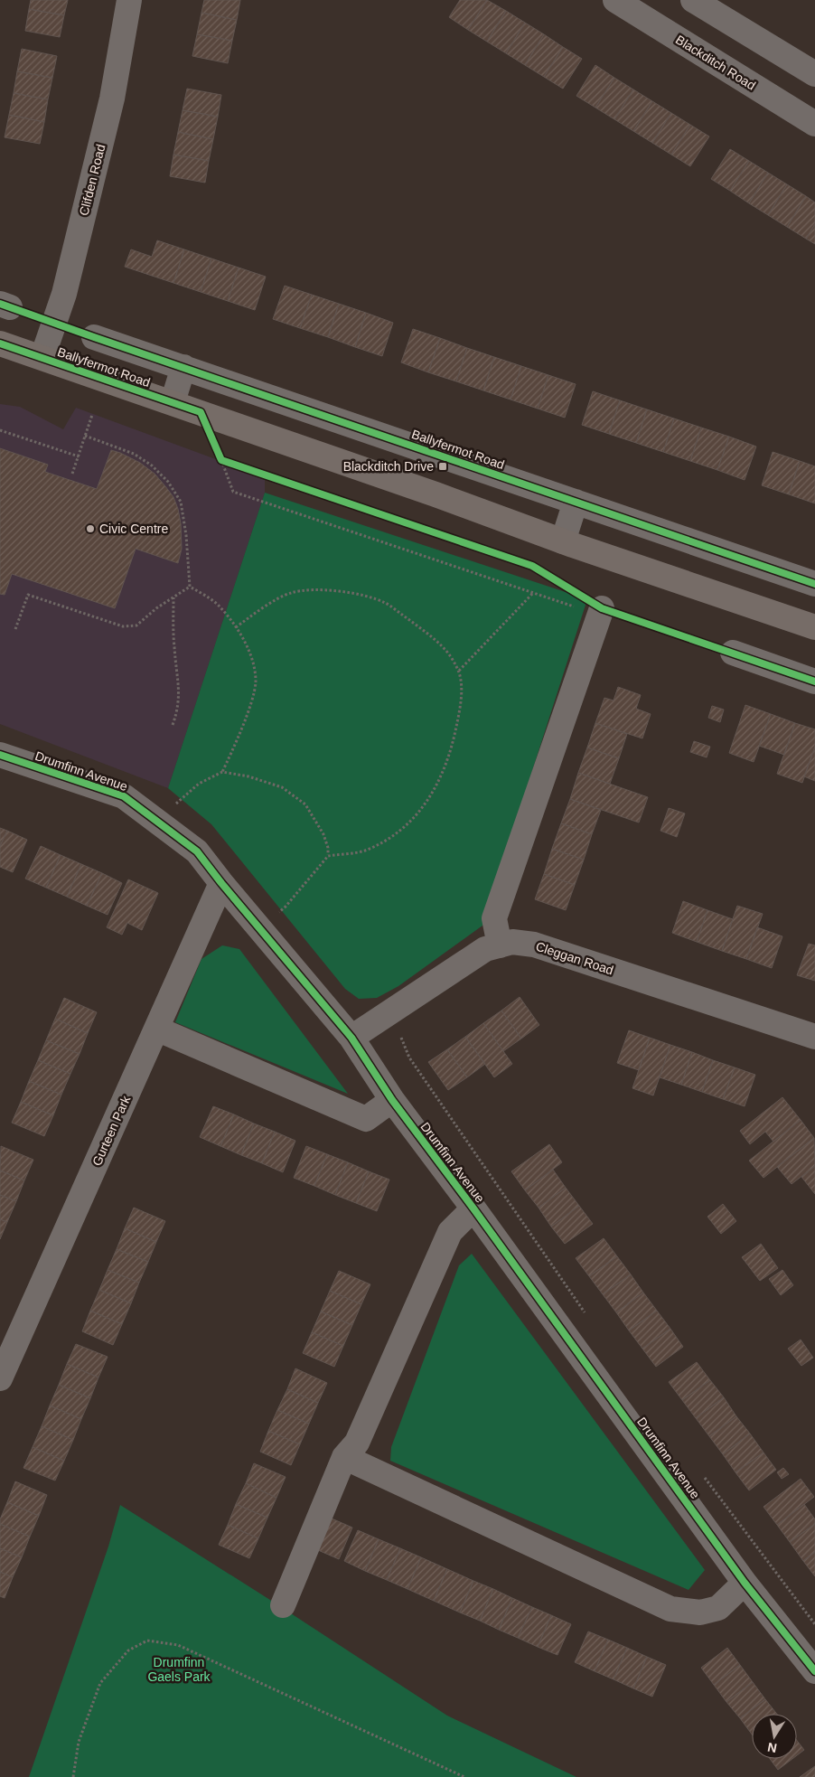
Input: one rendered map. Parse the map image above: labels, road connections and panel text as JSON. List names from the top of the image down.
{
  "streets": {
    "main road": ["Ballyfermot Road"],
    "street": [
      "Blackditch Road",
      "Clifden Road",
      "Drumfinn Avenue",
      "Cleggan Road",
      "Gurteen Park"
    ]
  },
  "crossings": [
    ["Clifden Road", "Ballyfermot Road"],
    ["Drumfinn Avenue", "Cleggan Road"],
    ["Drumfinn Avenue", "Gurteen Park"]
  ],
  "parks": ["Drumfinn Gaels Park"],
  "places": {
    "transit": ["Blackditch Drive"],
    "other": ["Civic Centre"]
  },
  "north": "bottom"
}
